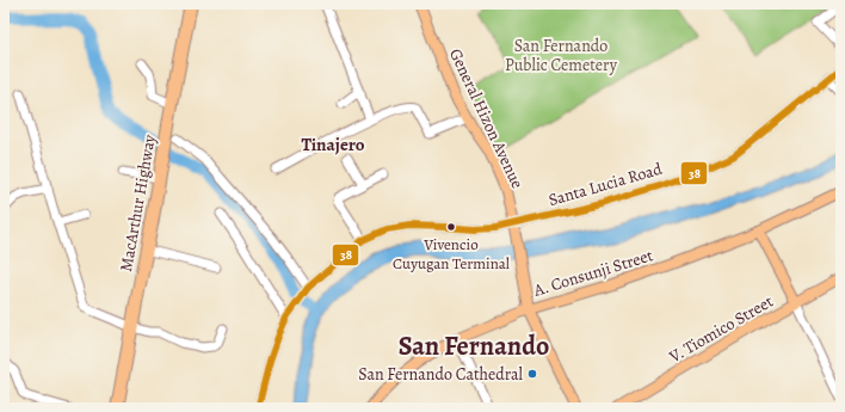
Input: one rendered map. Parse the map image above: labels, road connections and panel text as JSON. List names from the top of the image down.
{
  "streets": {
    "highway": ["MacArthur Highway"],
    "main road": ["General Hizon Avenue", "A. Consunji Street", "V. Tiomico Street"],
    "street": ["Santa Lucia Road"]
  },
  "crossings": [
    ["General Hizon Avenue", "Santa Lucia Road"],
    ["General Hizon Avenue", "A. Consunji Street"]
  ],
  "districts": ["Tinajero", "San Fernando"],
  "parks": ["San Fernando Public Cemetery"],
  "places": ["Vivencio Cuyugan Terminal", "San Fernando Cathedral"],
  "lines": ["transit line 38"]
}
